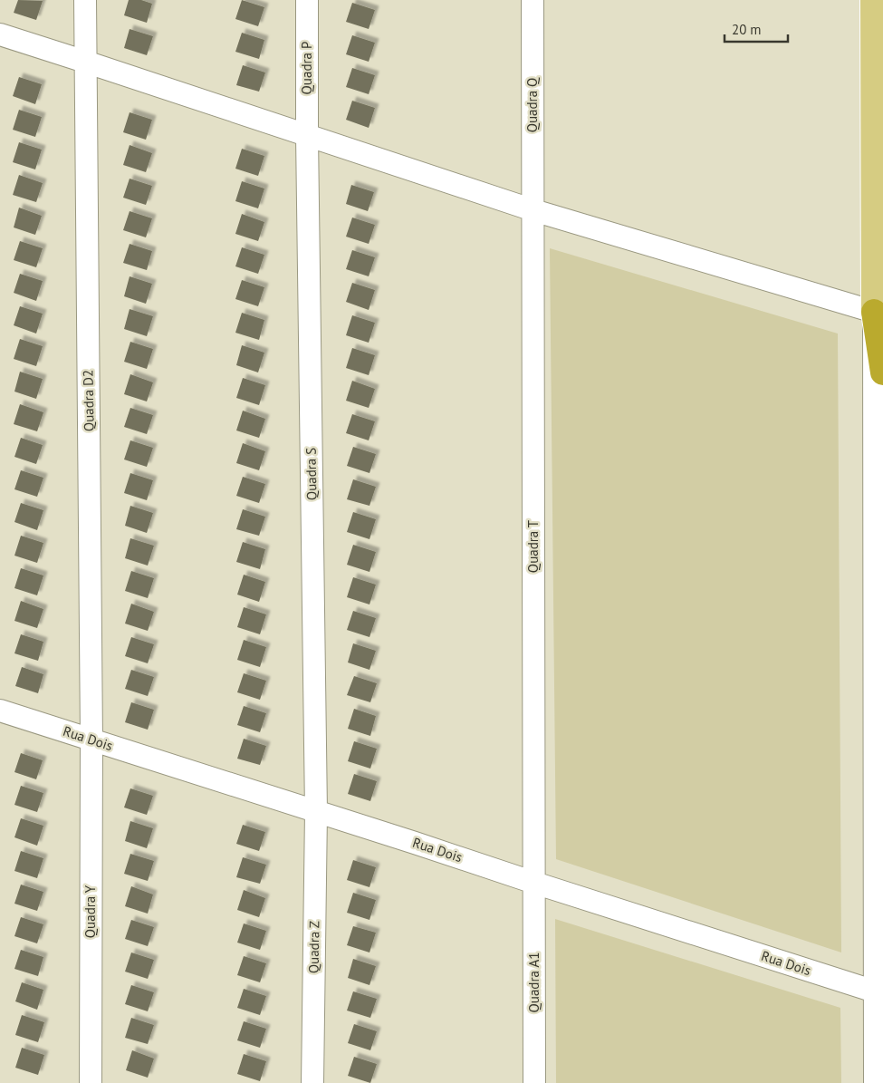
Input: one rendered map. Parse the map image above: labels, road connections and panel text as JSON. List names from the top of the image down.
{
  "streets": {
    "street": [
      "Quadra P",
      "Quadra Q",
      "Quadra D2",
      "Quadra S",
      "Quadra T",
      "Rua Dois",
      "Quadra Y",
      "Quadra Z",
      "Quadra A1"
    ]
  },
  "crossings": [
    ["Quadra P", "Quadra S"],
    ["Quadra Q", "Quadra T"],
    ["Quadra D2", "Rua Dois"],
    ["Quadra D2", "Quadra Y"],
    ["Quadra S", "Rua Dois"],
    ["Quadra S", "Quadra Z"],
    ["Quadra T", "Rua Dois"],
    ["Quadra T", "Quadra A1"],
    ["Rua Dois", "Quadra Y"],
    ["Rua Dois", "Quadra Z"],
    ["Rua Dois", "Quadra A1"]
  ],
  "scale_bar": "20 m"
}
